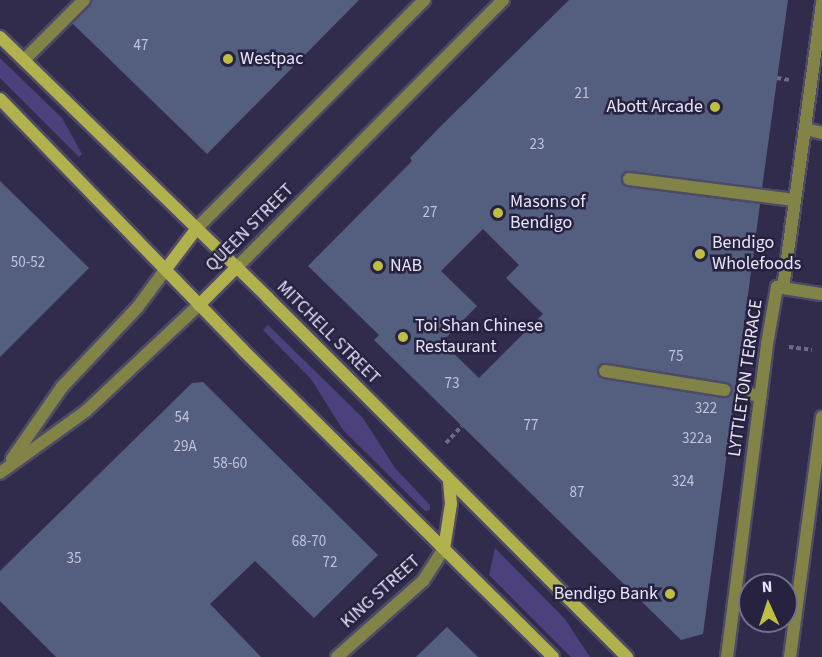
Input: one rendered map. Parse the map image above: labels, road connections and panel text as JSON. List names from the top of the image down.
{
  "streets": {
    "street": [
      "QUEEN STREET",
      "MITCHELL STREET",
      "LYTTLETON TERRACE",
      "KING STREET"
    ]
  },
  "crossings": [
    ["QUEEN STREET", "MITCHELL STREET"]
  ],
  "places": [
    "Westpac",
    "Abott Arcade",
    "Masons of Bendigo",
    "Bendigo Wholefoods",
    "NAB",
    "Toi Shan Chinese Restaurant",
    "Bendigo Bank"
  ],
  "house_numbers": [
    "47",
    "21",
    "23",
    "27",
    "50-52",
    "75",
    "73",
    "322",
    "54",
    "77",
    "322a",
    "29A",
    "58-60",
    "324",
    "87",
    "68-70",
    "35",
    "72"
  ],
  "north": "top"
}
